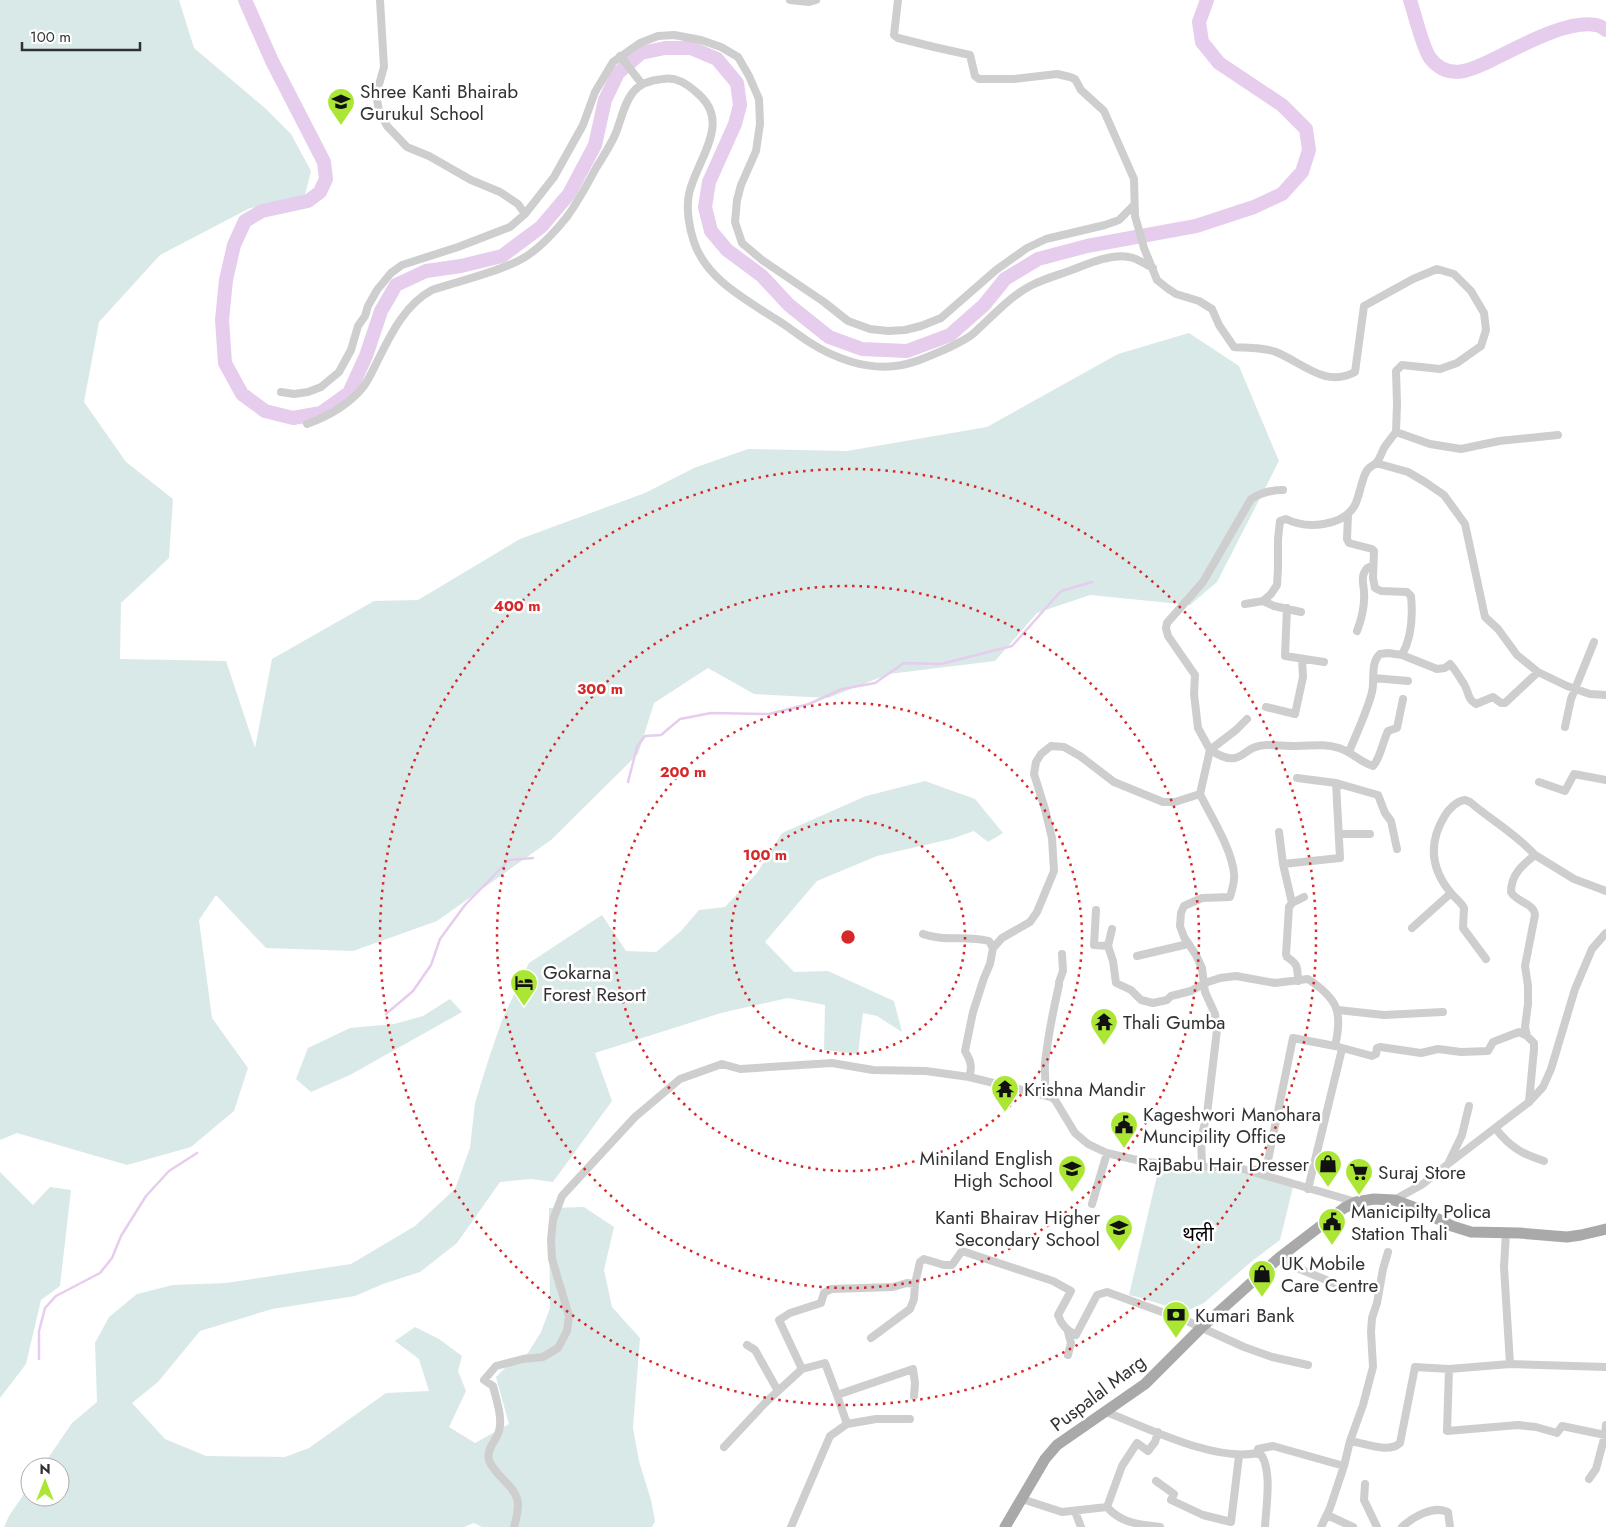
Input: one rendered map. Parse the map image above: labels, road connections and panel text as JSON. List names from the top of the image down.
{
  "streets": {
    "main road": ["Puspalal Marg"]
  },
  "districts": ["थली"],
  "places": {
    "school or university": ["Shree Kanti Bhairab Gurukul School", "Miniland English High School", "Kanti Bhairav Higher Secondary School"],
    "hotel": ["Gokarna Forest Resort"],
    "temple": ["Thali Gumba", "Krishna Mandir"],
    "public building": ["Kageshwori Manohara Muncipility Office", "Manicipilty Polica Station Thali"],
    "shop": ["RajBabu Hair Dresser", "UK Mobile Care Centre"],
    "supermarket": ["Suraj Store"],
    "bank": ["Kumari Bank"]
  },
  "scale_bar": "100 m",
  "north": "top",
  "rings": [
    "400 m",
    "300 m",
    "200 m",
    "100 m"
  ]
}
